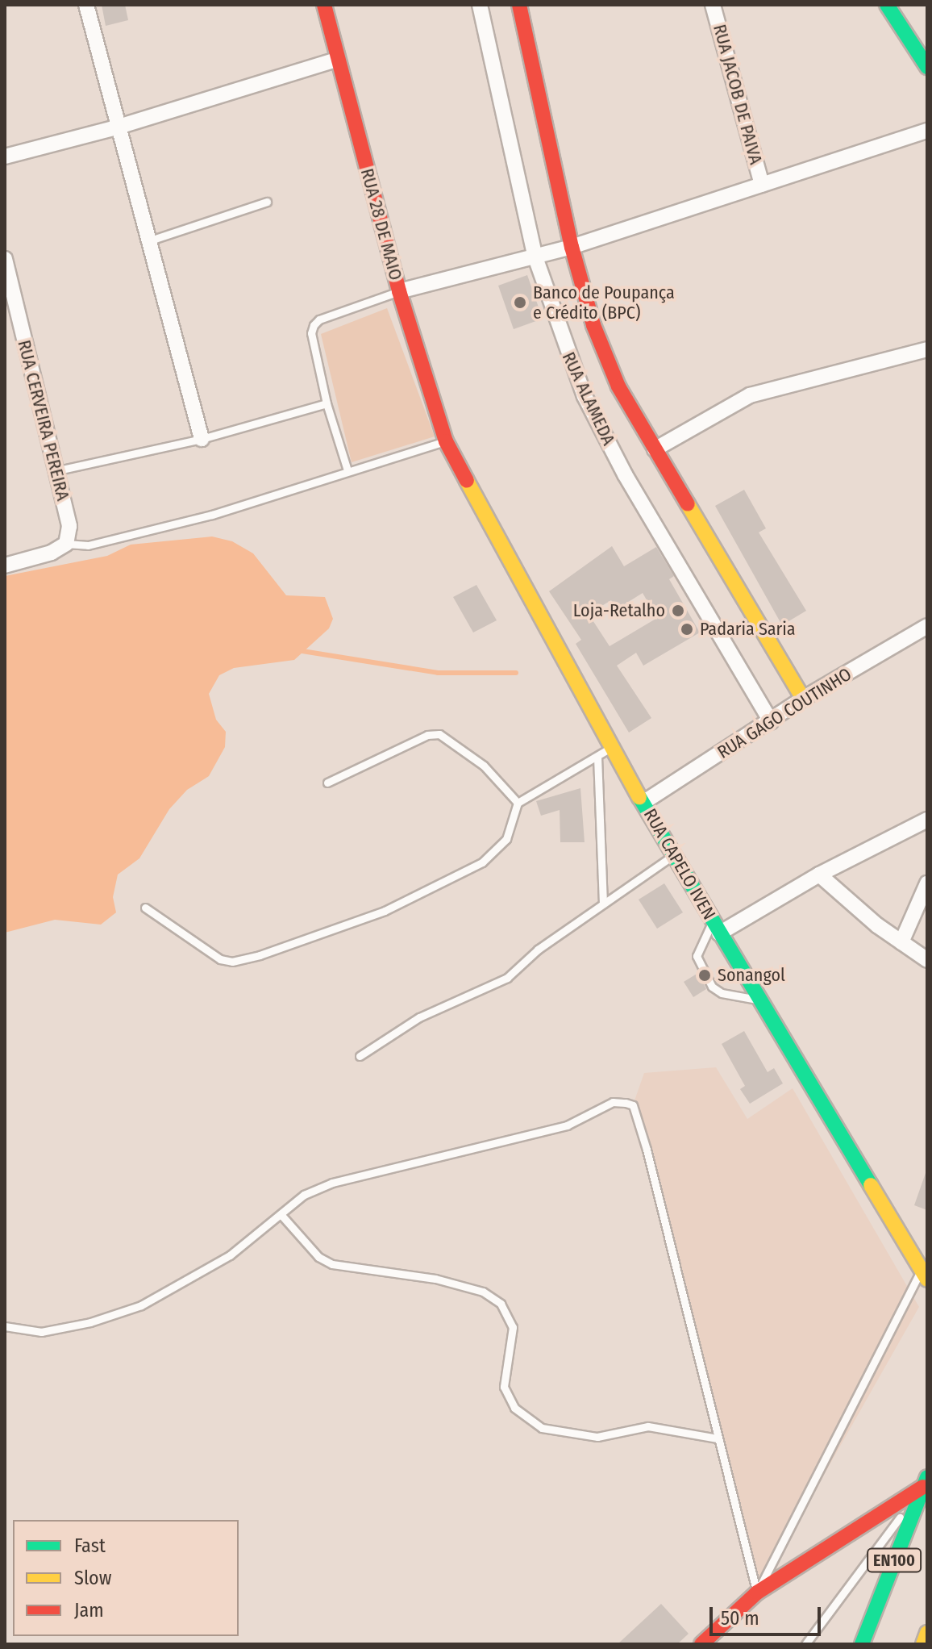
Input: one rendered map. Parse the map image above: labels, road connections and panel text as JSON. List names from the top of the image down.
{
  "streets": {
    "main road": [
      "RUA 28 DE MAIO",
      "RUA ALAMEDA",
      "RUA CAPELO IVEN",
      "EN100"
    ],
    "street": ["RUA JACOB DE PAIVA", "RUA CERVEIRA PEREIRA", "RUA GAGO COUTINHO"]
  },
  "crossings": [
    ["RUA 28 DE MAIO", "RUA CAPELO IVEN"],
    ["RUA ALAMEDA", "RUA GAGO COUTINHO"],
    ["RUA GAGO COUTINHO", "RUA CAPELO IVEN"]
  ],
  "places": [
    "Banco de Poupança e Crédito (BPC)",
    "Loja-Retalho",
    "Padaria Saria",
    "Sonangol"
  ],
  "legend": ["Fast", "Slow", "Jam"],
  "scale_bar": "50 m"
}
